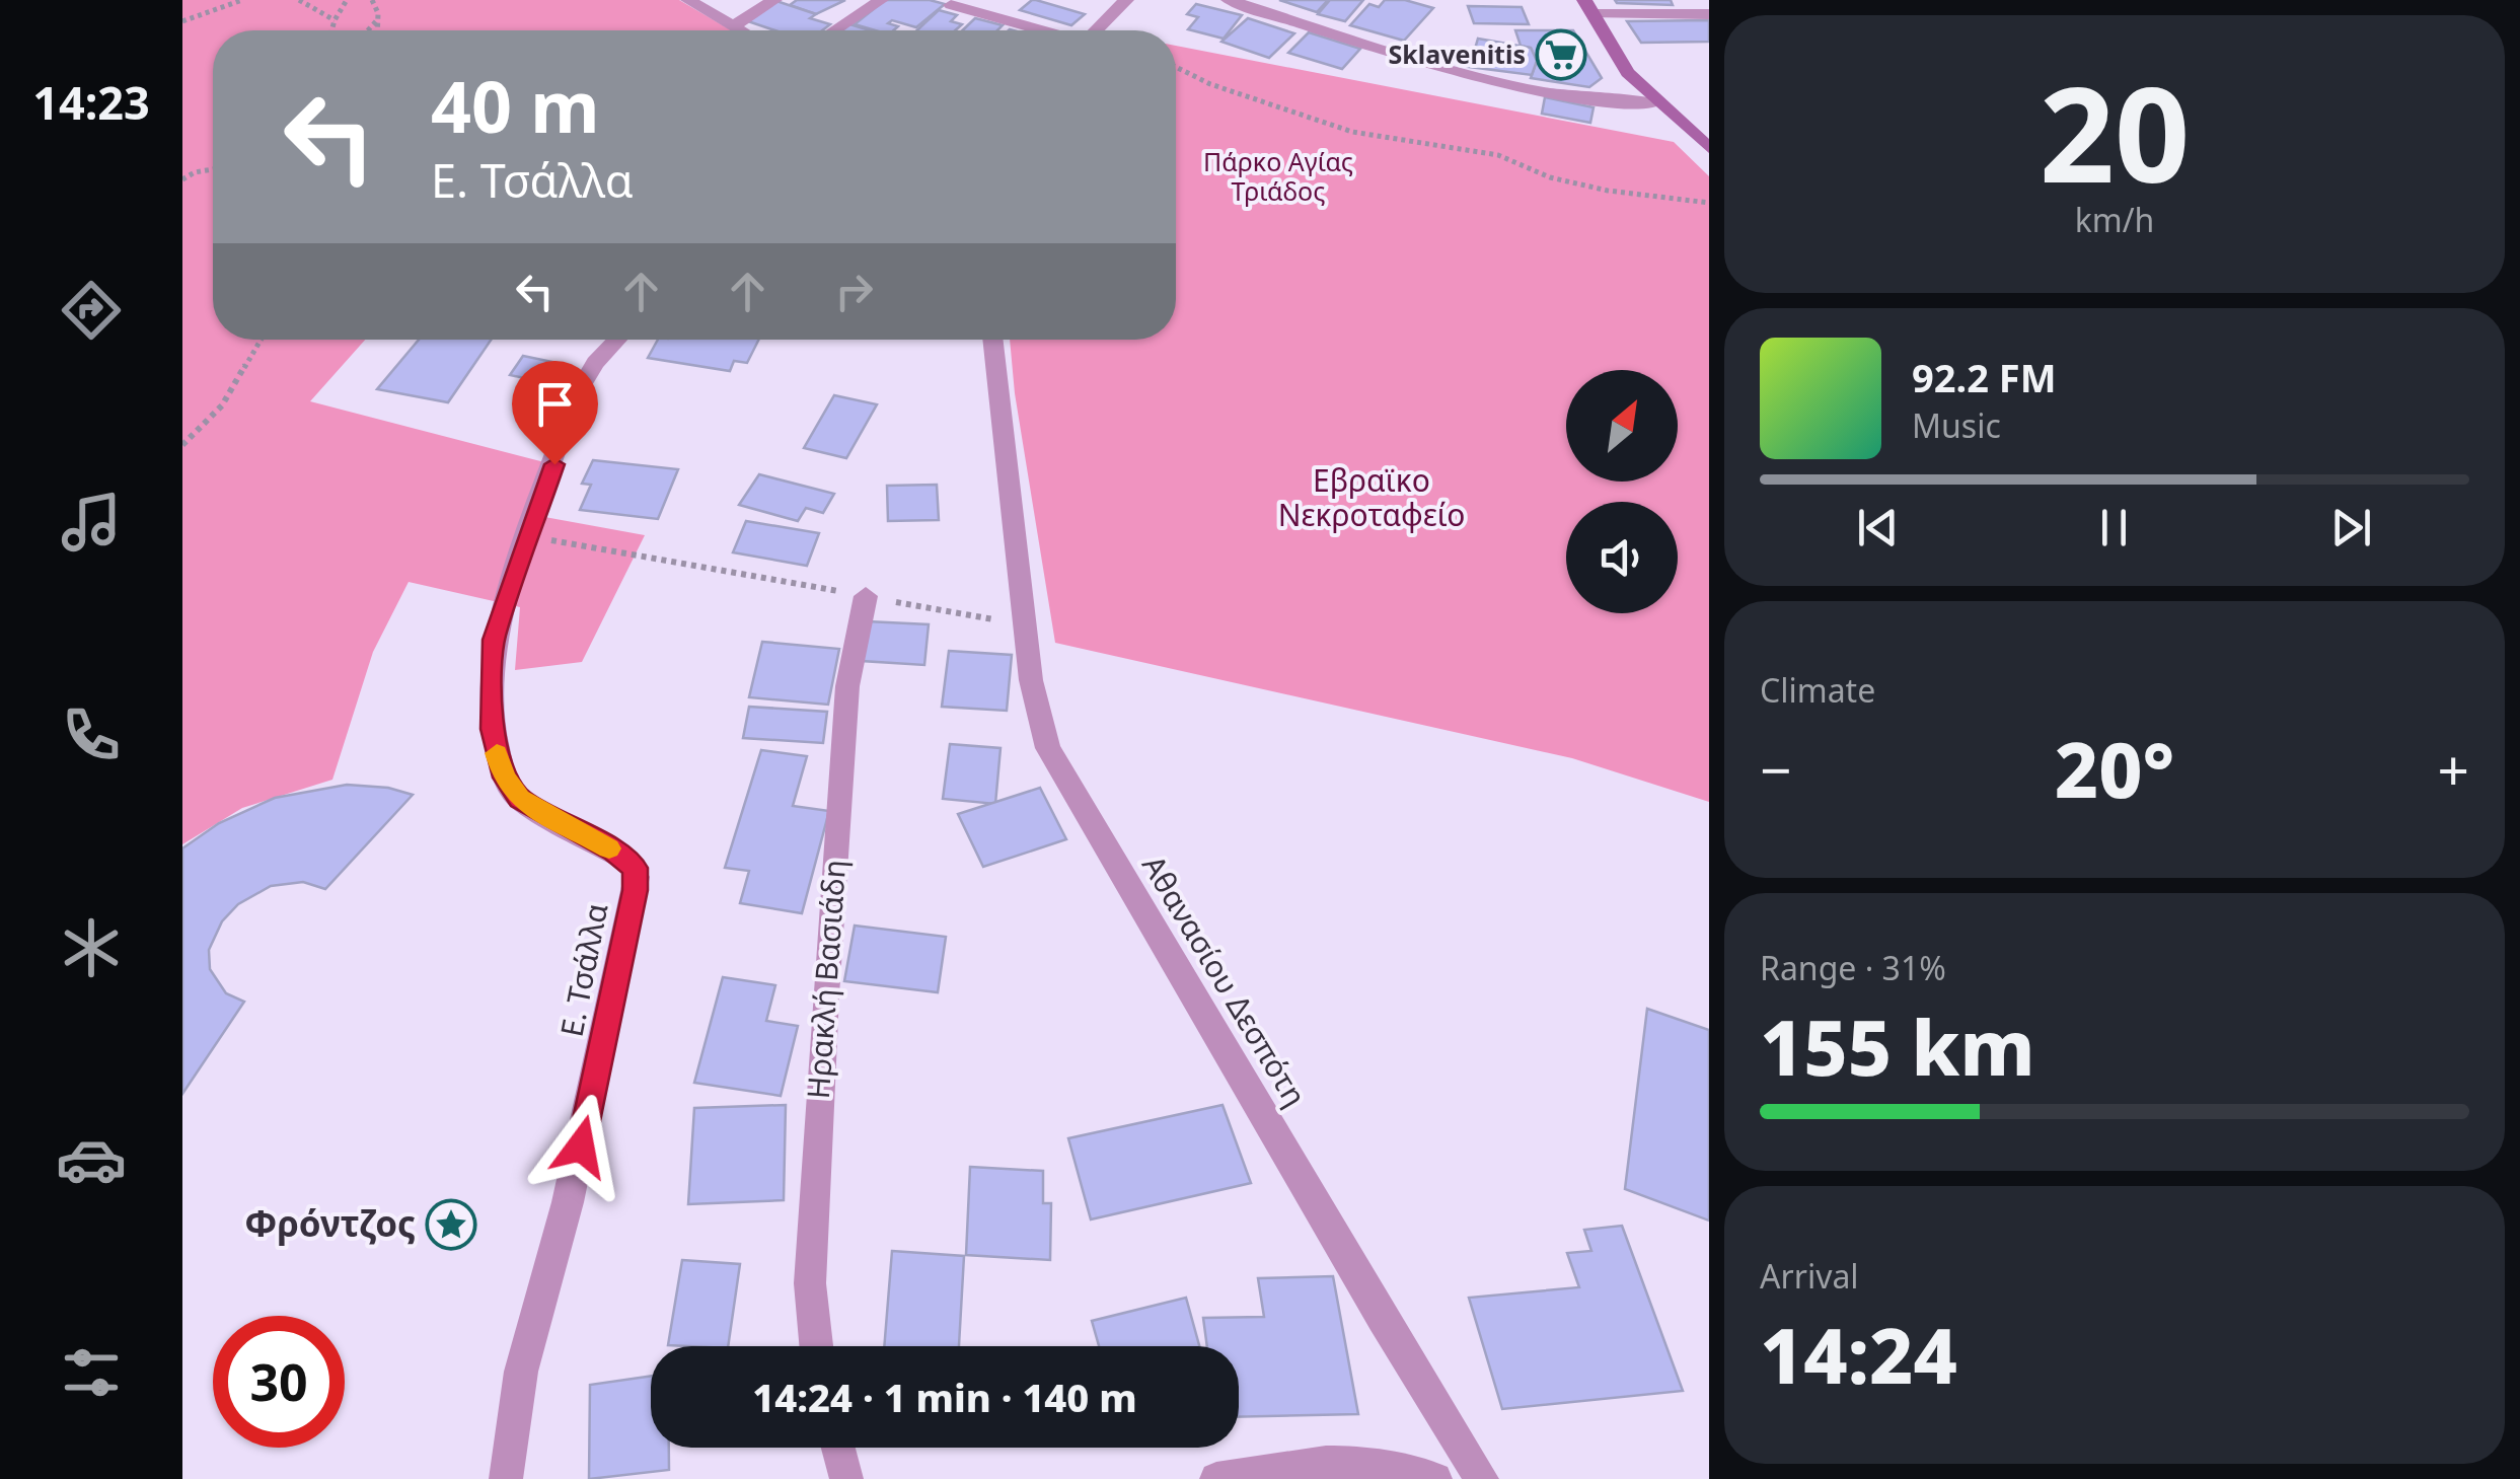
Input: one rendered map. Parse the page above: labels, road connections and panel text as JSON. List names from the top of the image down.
{
  "streets": {
    "street": ["Ε. Τσάλλα", "Ηρακλή Βασιάδη", "Αθανασίου Δεσπότη"]
  },
  "parks": ["Πάρκο Αγίας Τριάδος", "Εβραϊκο Νεκροταφείο"],
  "places": {
    "supermarket": ["Sklavenitis"],
    "place": ["Φρόντζος"]
  },
  "north": "top right",
  "page": {
    "tabs": "14:23",
    "tile": [
      ["20", "km/h"],
      "Climate",
      ["Range · 31%", "155 km"],
      ["Arrival", "14:24"]
    ],
    "turn": ["40 m", "Ε. Τσάλλα"],
    "song": ["92.2 FM", "Music"],
    "heat": ["−", "20°", "+"],
    "limit": "30",
    "trip": "14:24 · 1 min · 140 m"
  }
}
